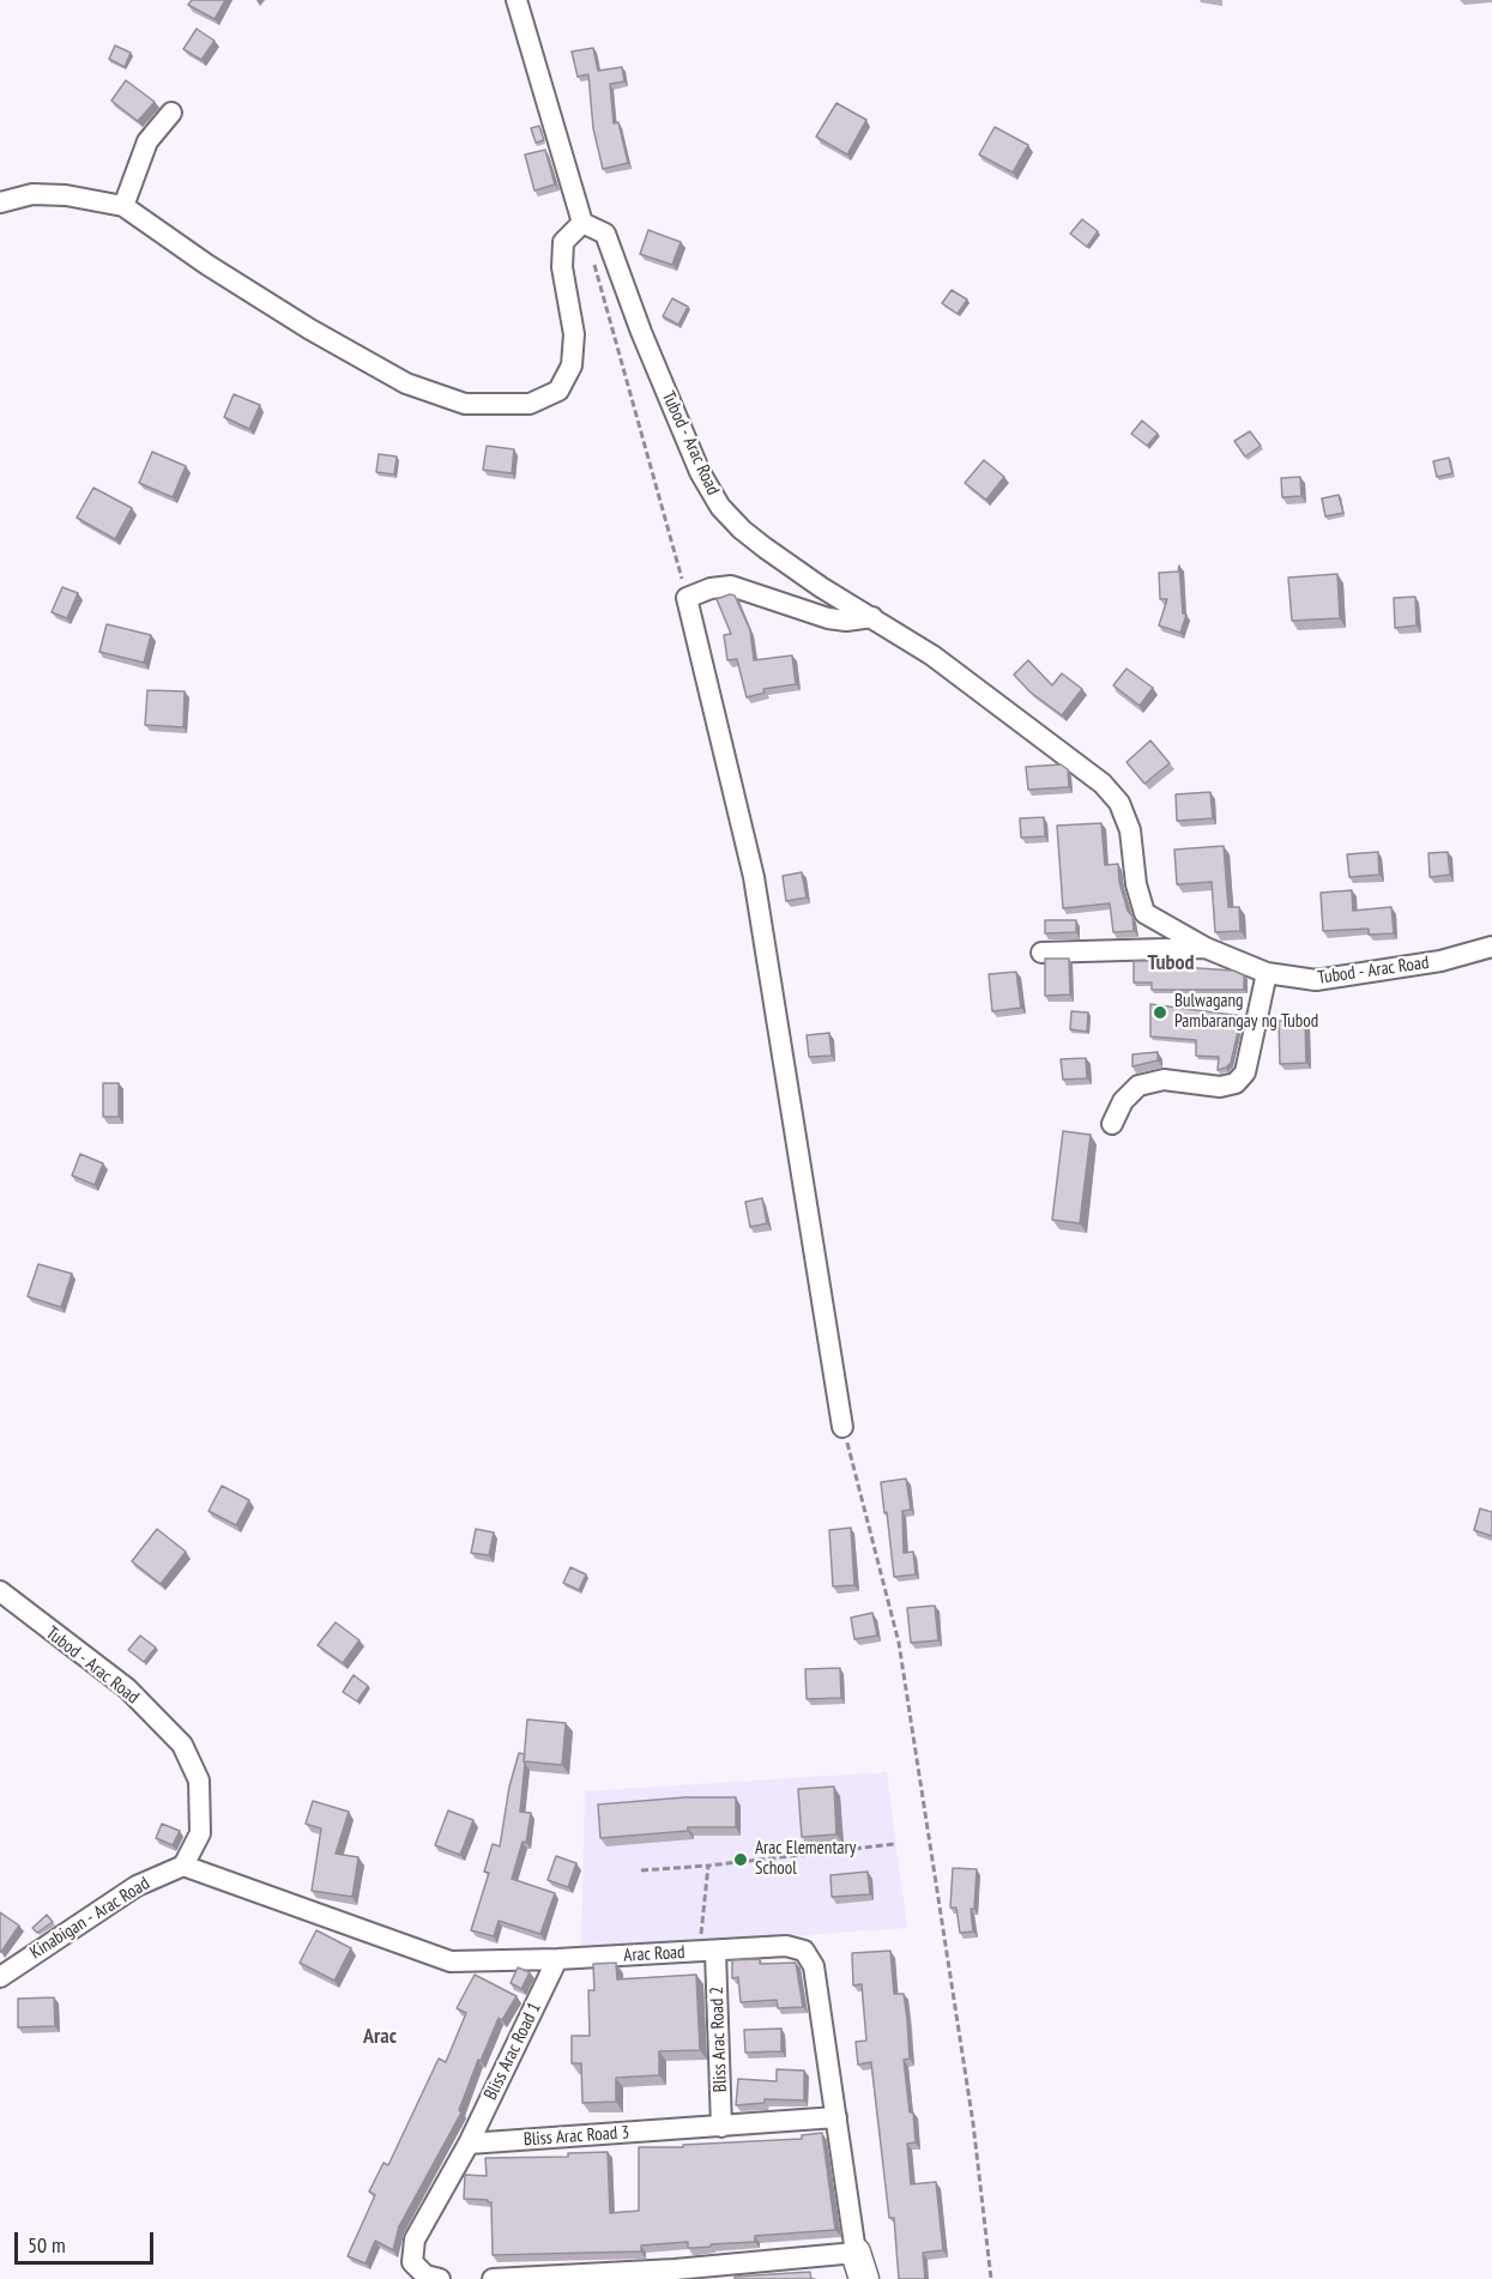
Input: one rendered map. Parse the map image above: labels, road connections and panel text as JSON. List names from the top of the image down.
{
  "streets": {
    "street": [
      "Tubod - Arac Road",
      "Kinabigan - Arac Road",
      "Arac Road",
      "Bliss Arac Road 2",
      "Bliss Arac Road 1",
      "Bliss Arac Road 3"
    ]
  },
  "crossings": [
    ["Tubod - Arac Road", "Kinabigan - Arac Road"],
    ["Tubod - Arac Road", "Arac Road"],
    ["Kinabigan - Arac Road", "Arac Road"],
    ["Arac Road", "Bliss Arac Road 2"],
    ["Arac Road", "Bliss Arac Road 1"],
    ["Arac Road", "Bliss Arac Road 3"],
    ["Bliss Arac Road 2", "Bliss Arac Road 3"],
    ["Bliss Arac Road 1", "Bliss Arac Road 3"]
  ],
  "districts": ["Tubod", "Arac"],
  "places": ["Bulwagang Pambarangay ng Tubod", "Arac Elementary School"],
  "scale_bar": "50 m"
}
